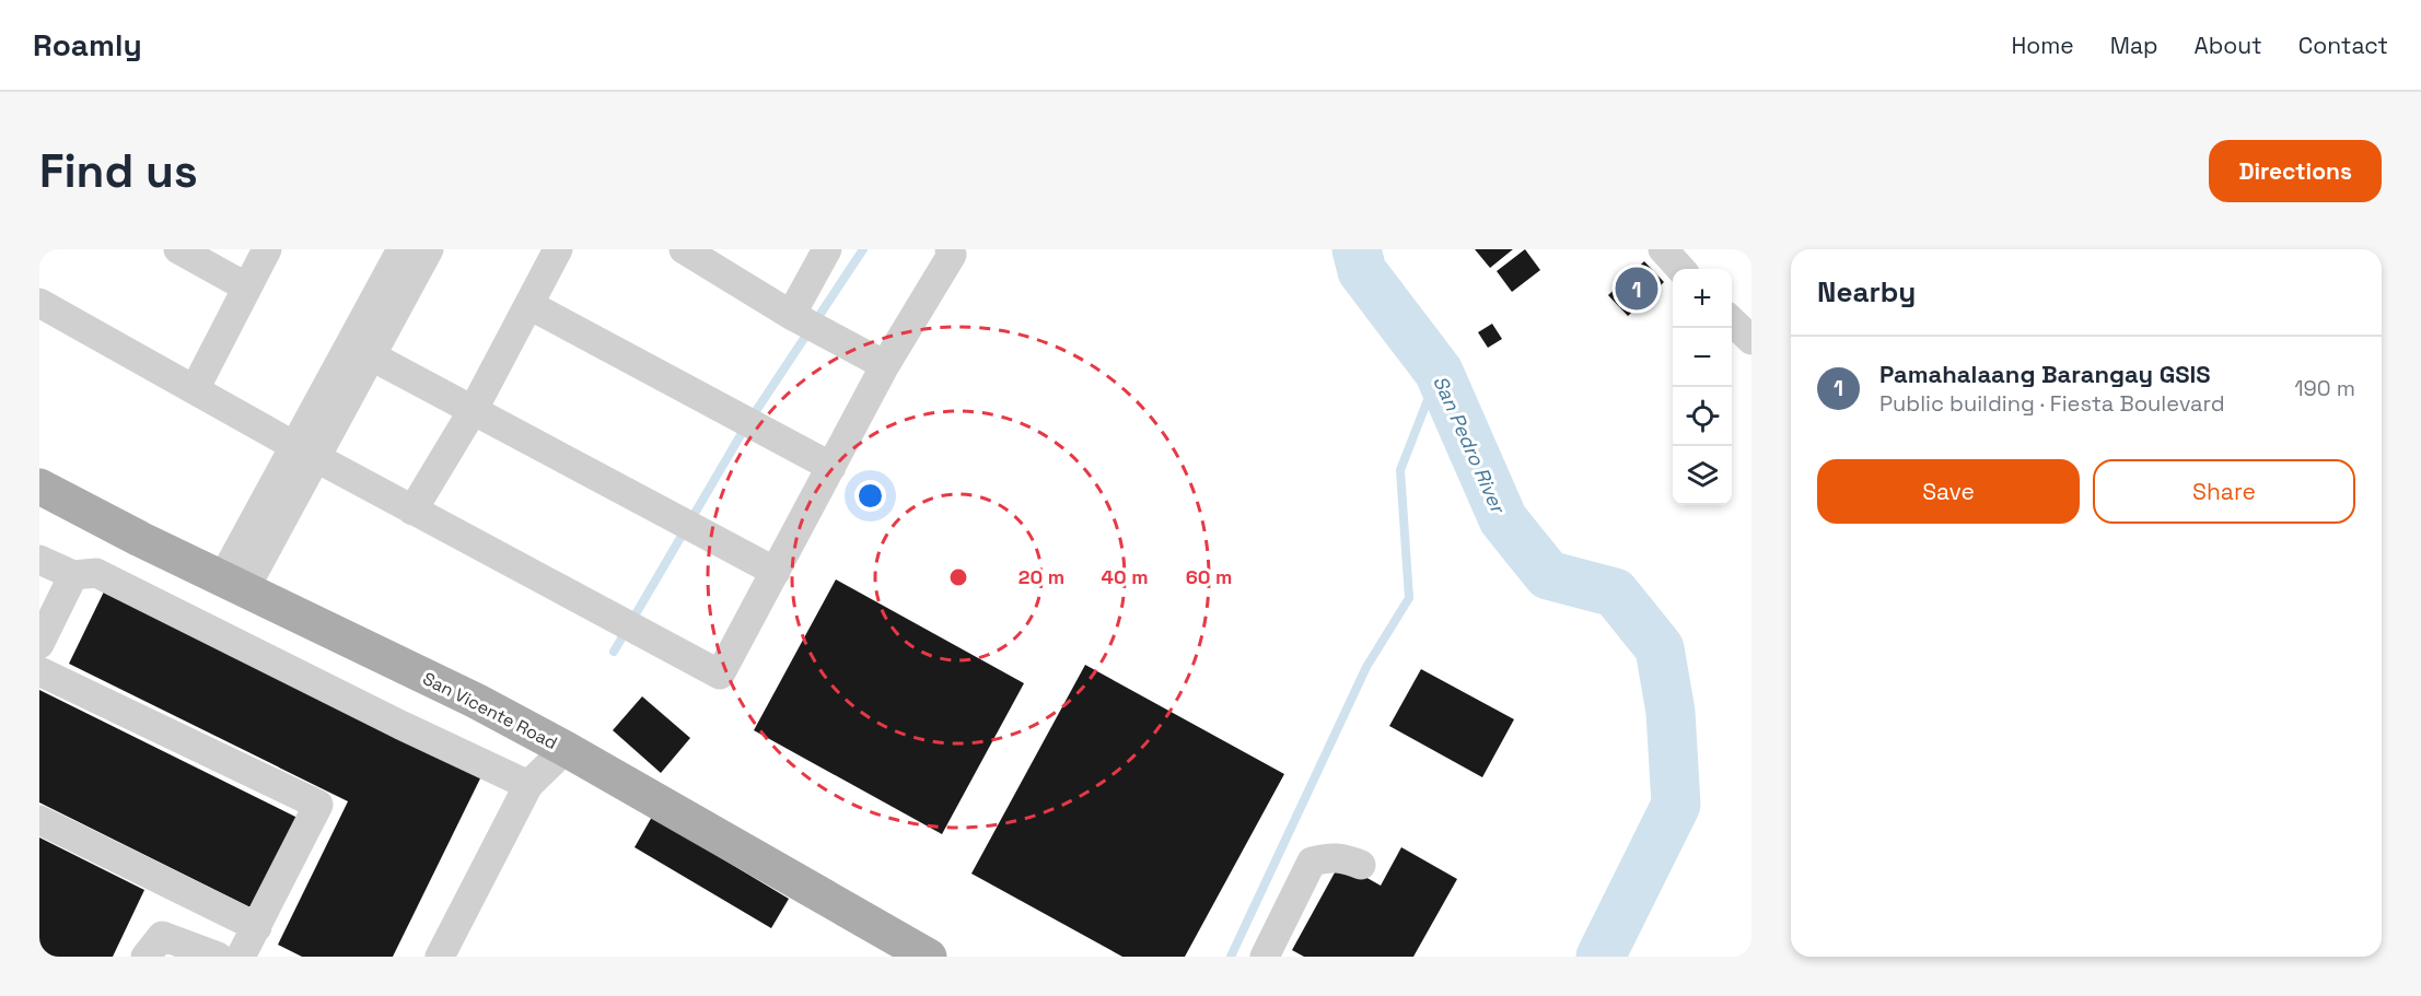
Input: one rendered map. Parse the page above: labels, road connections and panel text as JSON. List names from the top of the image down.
{
  "streets": {
    "main road": ["San Vicente Road"]
  },
  "water": ["San Pedro River"],
  "page": {
    "header": "Roamly",
    "nav": [
      "Home",
      "Map",
      "About",
      "Contact"
    ],
    "buttons": [
      "Directions",
      ["Save", "Share"]
    ],
    "title": "Find us",
    "heading": "Nearby",
    "pins": "1",
    "map_buttons": ["+", "−"],
    "list": [
      {
        "mark": "1",
        "name": "Pamahalaang Barangay GSIS",
        "note": "Public building · Fiesta Boulevard",
        "value": "190 m"
      }
    ]
  },
  "rings": ["20 m", "40 m", "60 m"]
}
